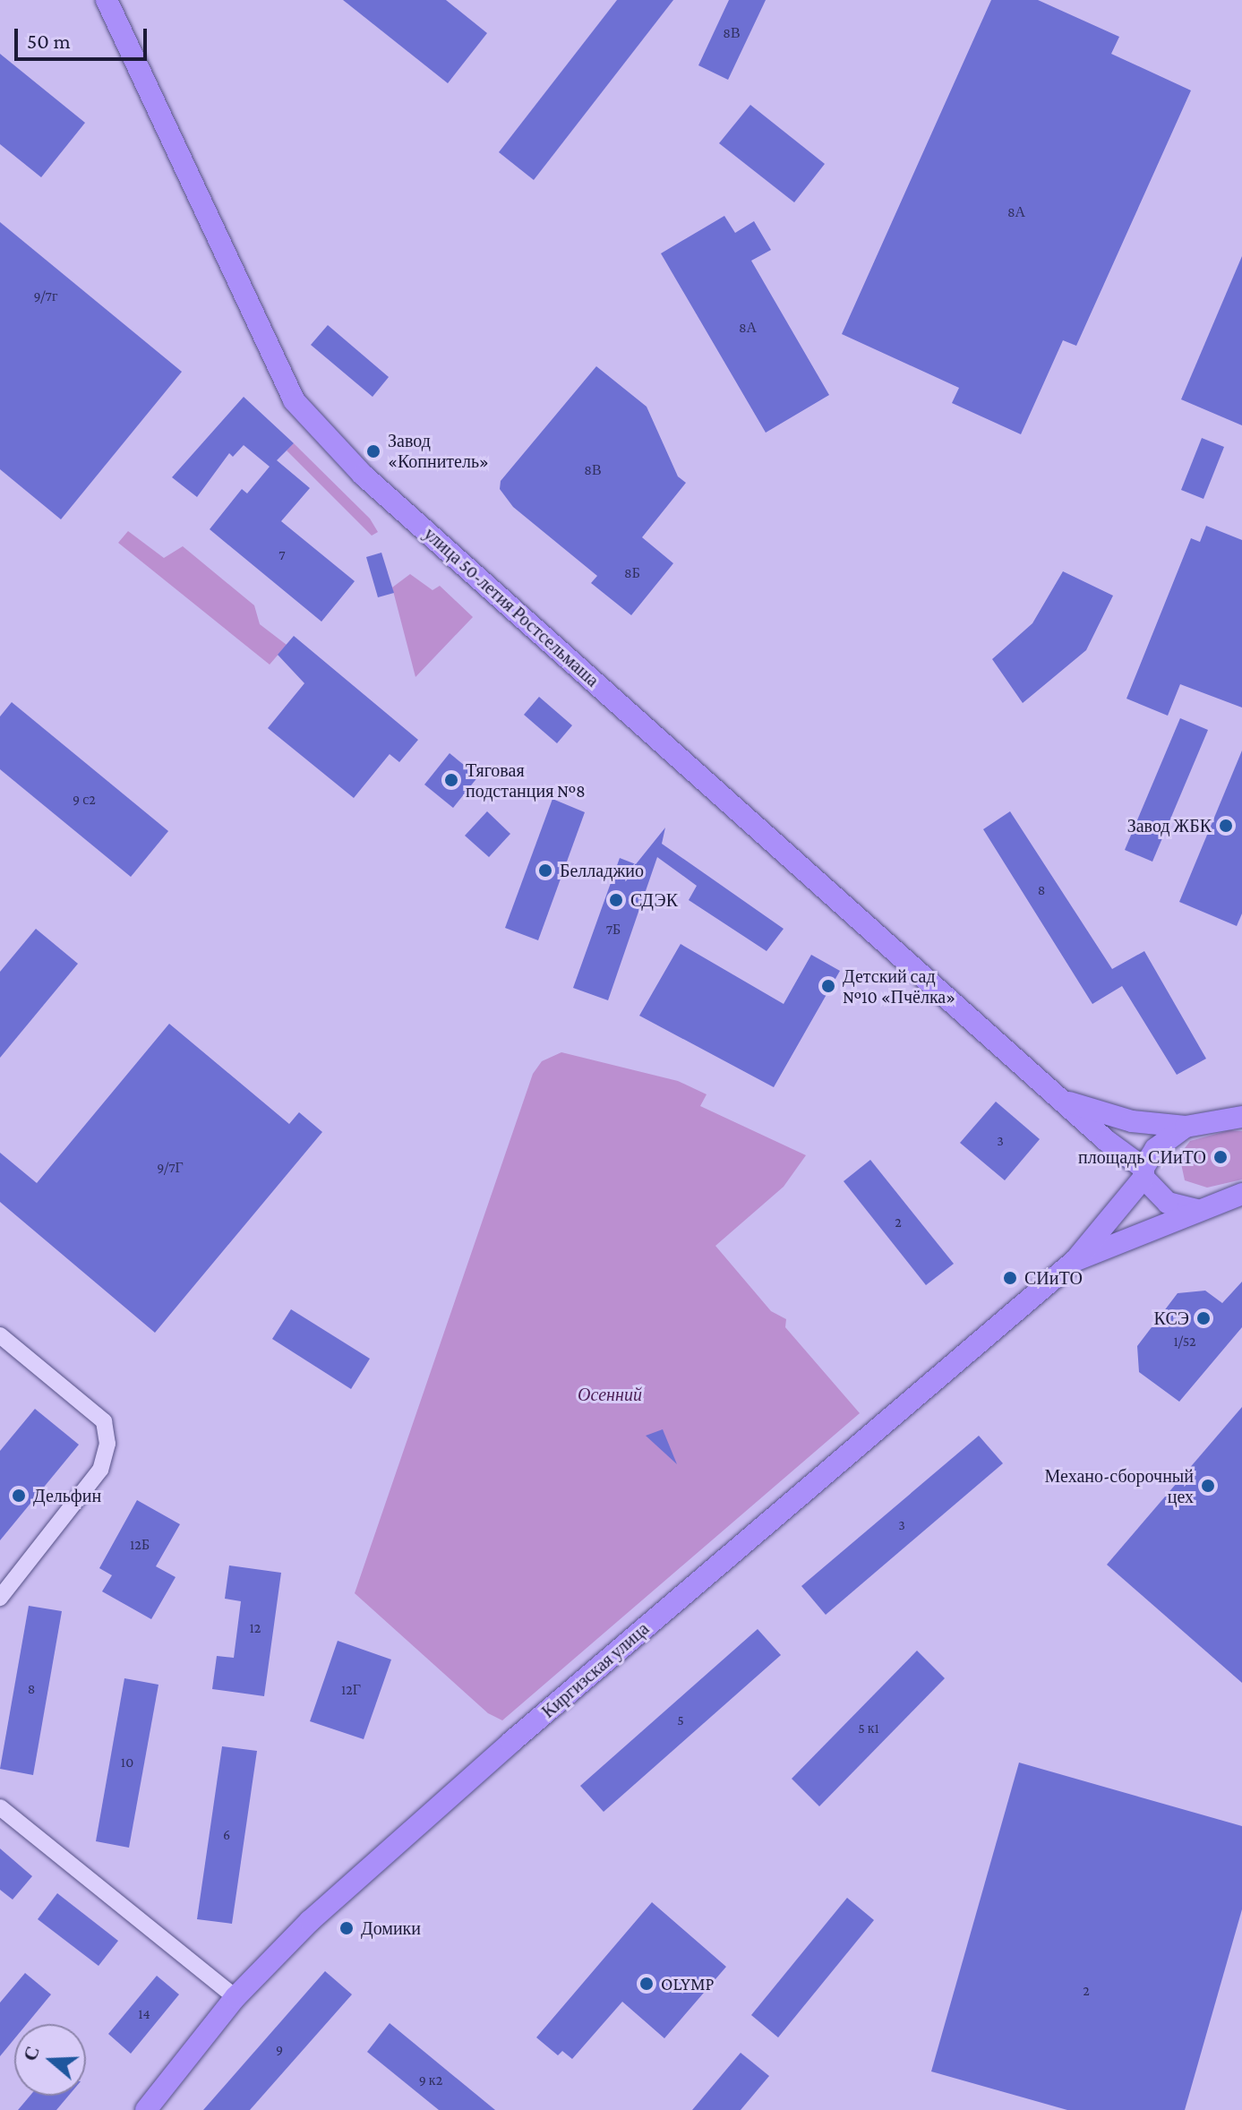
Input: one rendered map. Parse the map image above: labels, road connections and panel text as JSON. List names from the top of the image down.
{
  "streets": {
    "main road": ["улица 50-летия Ростсельмаша", "Киргизская улица"]
  },
  "parks": ["Осенний"],
  "places": [
    "Завод «Копнитель»",
    "Тяговая подстанция №8",
    "Завод ЖБК",
    "Белладжио",
    "СДЭК",
    "Детский сад №10 «Пчёлка»",
    "площадь СИиТО",
    "СИиТО",
    "КСЭ",
    "Механо-сборочный цех",
    "Дельфин",
    "Домики",
    "OLYMP"
  ],
  "house_numbers": [
    "8В",
    "8А",
    "9/7г",
    "8А",
    "8В",
    "7",
    "8Б",
    "9 с2",
    "8",
    "7Б",
    "3",
    "9/7Г",
    "2",
    "1/52",
    "3",
    "12Б",
    "12",
    "8",
    "12Г",
    "5",
    "5 к1",
    "10",
    "6",
    "2",
    "14",
    "9",
    "9 к2"
  ],
  "scale_bar": "50 m",
  "north": "left"
}
